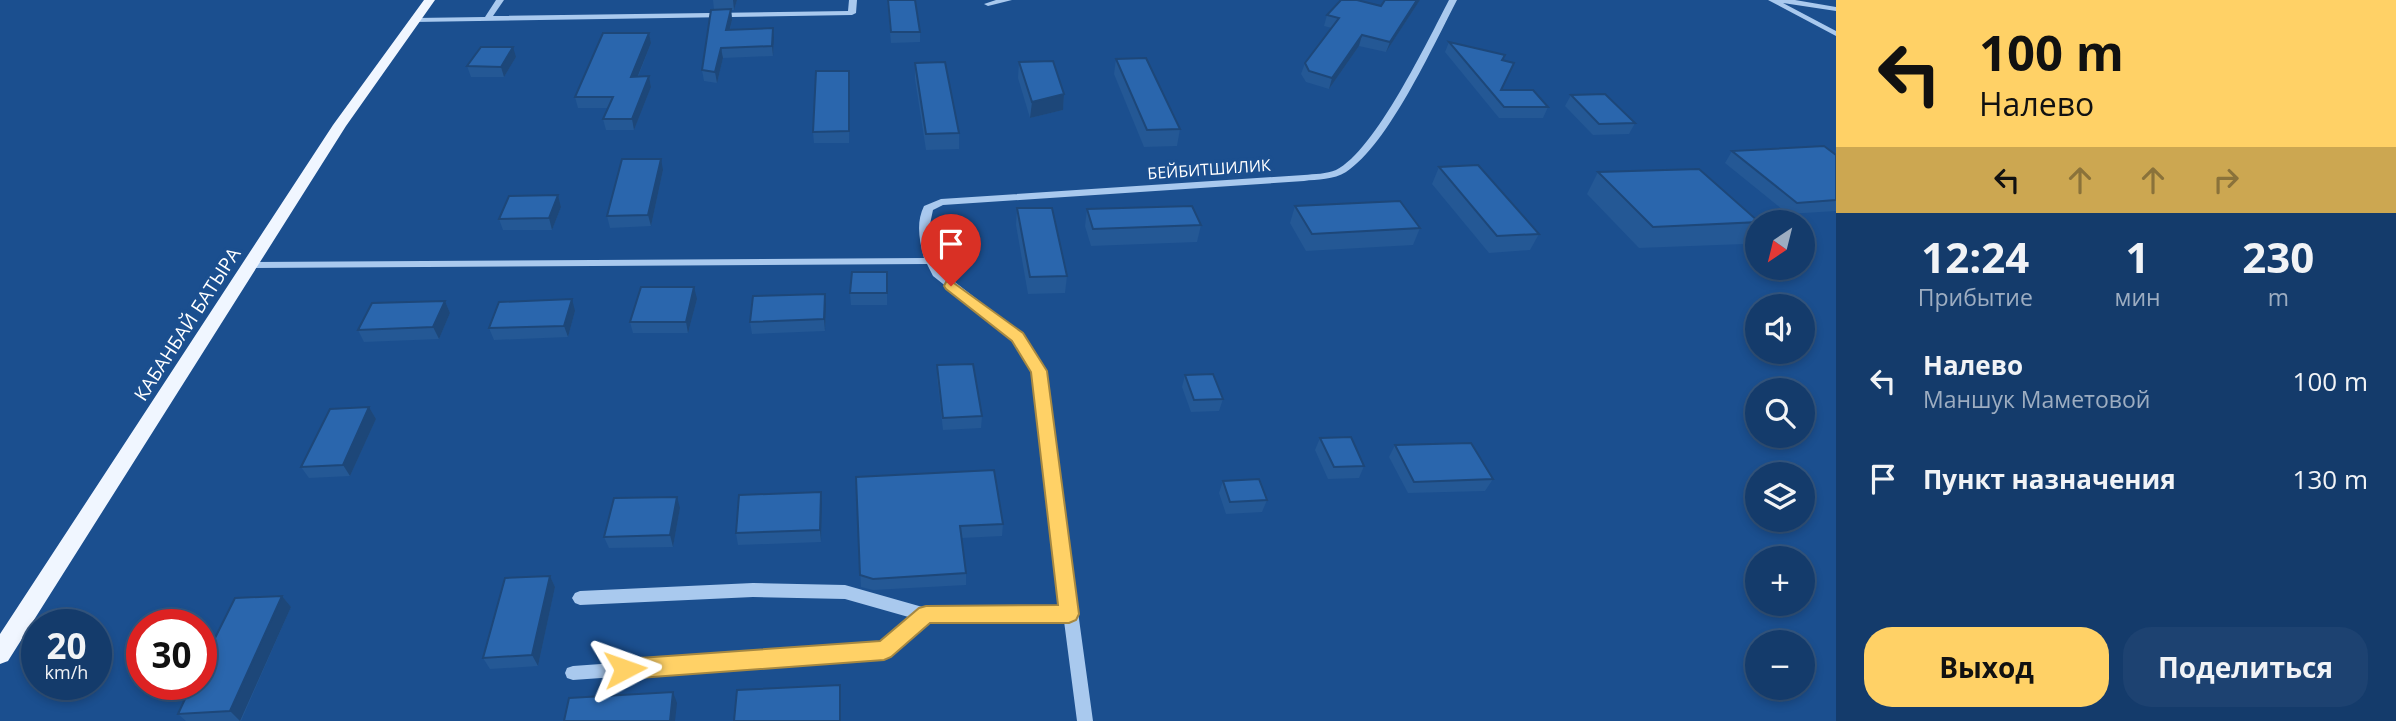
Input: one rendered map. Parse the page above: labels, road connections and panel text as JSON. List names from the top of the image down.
{
  "streets": {
    "main road": ["КАБАНБАЙ БАТЫРА"],
    "street": ["БЕЙБИТШИЛИК"]
  },
  "north": "bottom left",
  "page": {
    "turn": ["100 m", "Налево"],
    "map_buttons": ["+", "−"],
    "eta": [
      "12:24",
      "Прибытие",
      "1",
      "мин",
      "230",
      "m"
    ],
    "list": [
      {
        "name": "Налево",
        "note": "Маншук Маметовой",
        "value": "100 m"
      },
      {
        "name": "Пункт назначения",
        "value": "130 m"
      }
    ],
    "speed": "20 km/h",
    "limit": "30",
    "buttons": ["Выход", "Поделиться"]
  }
}
